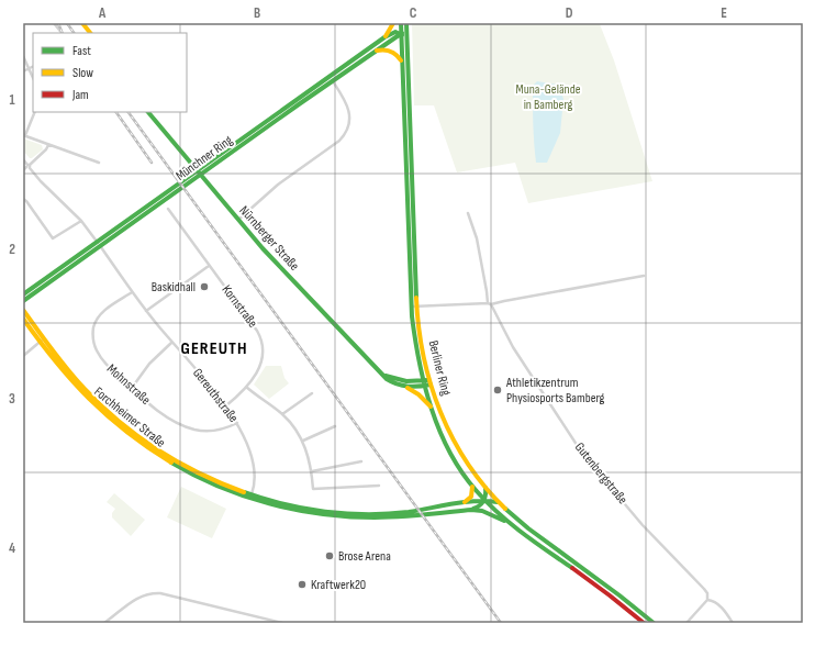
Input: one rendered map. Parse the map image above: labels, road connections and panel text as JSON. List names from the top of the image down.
{
  "streets": {
    "main road": [
      "Münchner Ring",
      "Nürnberger Straße",
      "Berliner Ring",
      "Forchheimer Straße"
    ],
    "street": [
      "Kornstraße",
      "Mohnstraße",
      "Gereuthstraße",
      "Gutenbergstraße"
    ]
  },
  "crossings": [
    ["Münchner Ring", "Berliner Ring"],
    ["Münchner Ring", "Gereuthstraße"],
    ["Nürnberger Straße", "Berliner Ring"],
    ["Kornstraße", "Gereuthstraße"],
    ["Berliner Ring", "Forchheimer Straße"],
    ["Mohnstraße", "Gereuthstraße"],
    ["Gereuthstraße", "Forchheimer Straße"]
  ],
  "districts": ["GEREUTH"],
  "parks": ["Muna-Gelände in Bamberg"],
  "places": [
    "Baskidhall",
    "Athletikzentrum Physiosports Bamberg",
    "Brose Arena",
    "Kraftwerk20"
  ],
  "legend": ["Fast", "Slow", "Jam"],
  "grid": {
    "columns": [
      "A",
      "B",
      "C",
      "D",
      "E"
    ],
    "rows": [
      "1",
      "2",
      "3",
      "4"
    ]
  }
}
